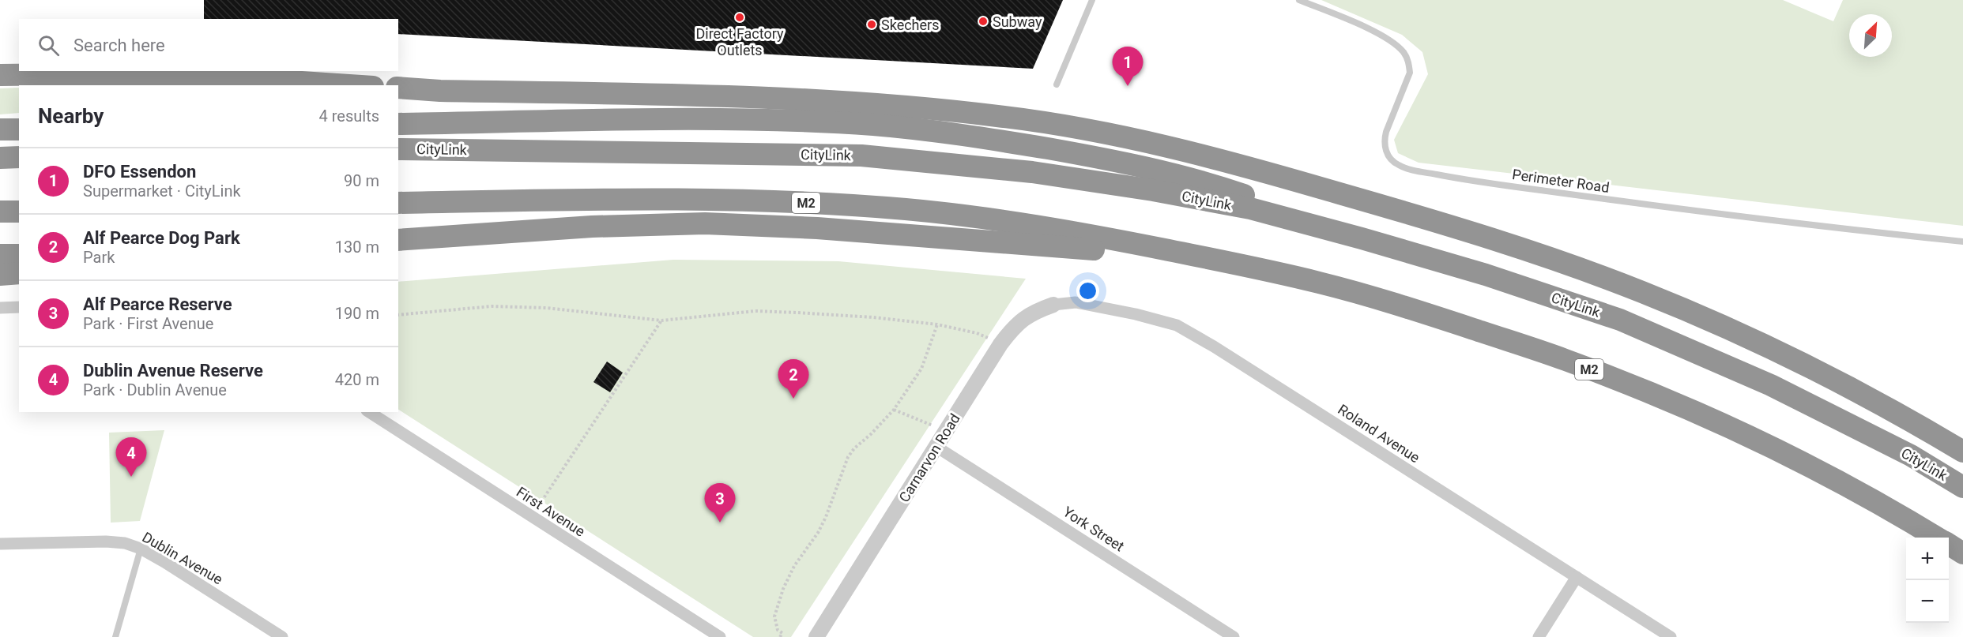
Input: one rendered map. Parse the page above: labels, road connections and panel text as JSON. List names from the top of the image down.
{
  "streets": {
    "highway": ["CityLink", "M2"],
    "street": [
      "Roland Avenue",
      "Carnarvon Road",
      "First Avenue",
      "York Street",
      "Dublin Avenue"
    ],
    "lane": ["Perimeter Road"]
  },
  "crossings": [
    ["Roland Avenue", "Carnarvon Road"],
    ["Carnarvon Road", "York Street"]
  ],
  "places": ["Direct Factory Outlets", "Subway", "Skechers"],
  "north": "top right",
  "page": {
    "search": "Search here",
    "pins": [
      "1",
      "2",
      "4",
      "3"
    ],
    "heading": ["Nearby", "4 results"],
    "list": [
      {
        "mark": "1",
        "name": "DFO Essendon",
        "note": "Supermarket · CityLink",
        "value": "90 m"
      },
      {
        "mark": "2",
        "name": "Alf Pearce Dog Park",
        "note": "Park",
        "value": "130 m"
      },
      {
        "mark": "3",
        "name": "Alf Pearce Reserve",
        "note": "Park · First Avenue",
        "value": "190 m"
      },
      {
        "mark": "4",
        "name": "Dublin Avenue Reserve",
        "note": "Park · Dublin Avenue",
        "value": "420 m"
      }
    ],
    "map_buttons": ["+", "−"]
  }
}
